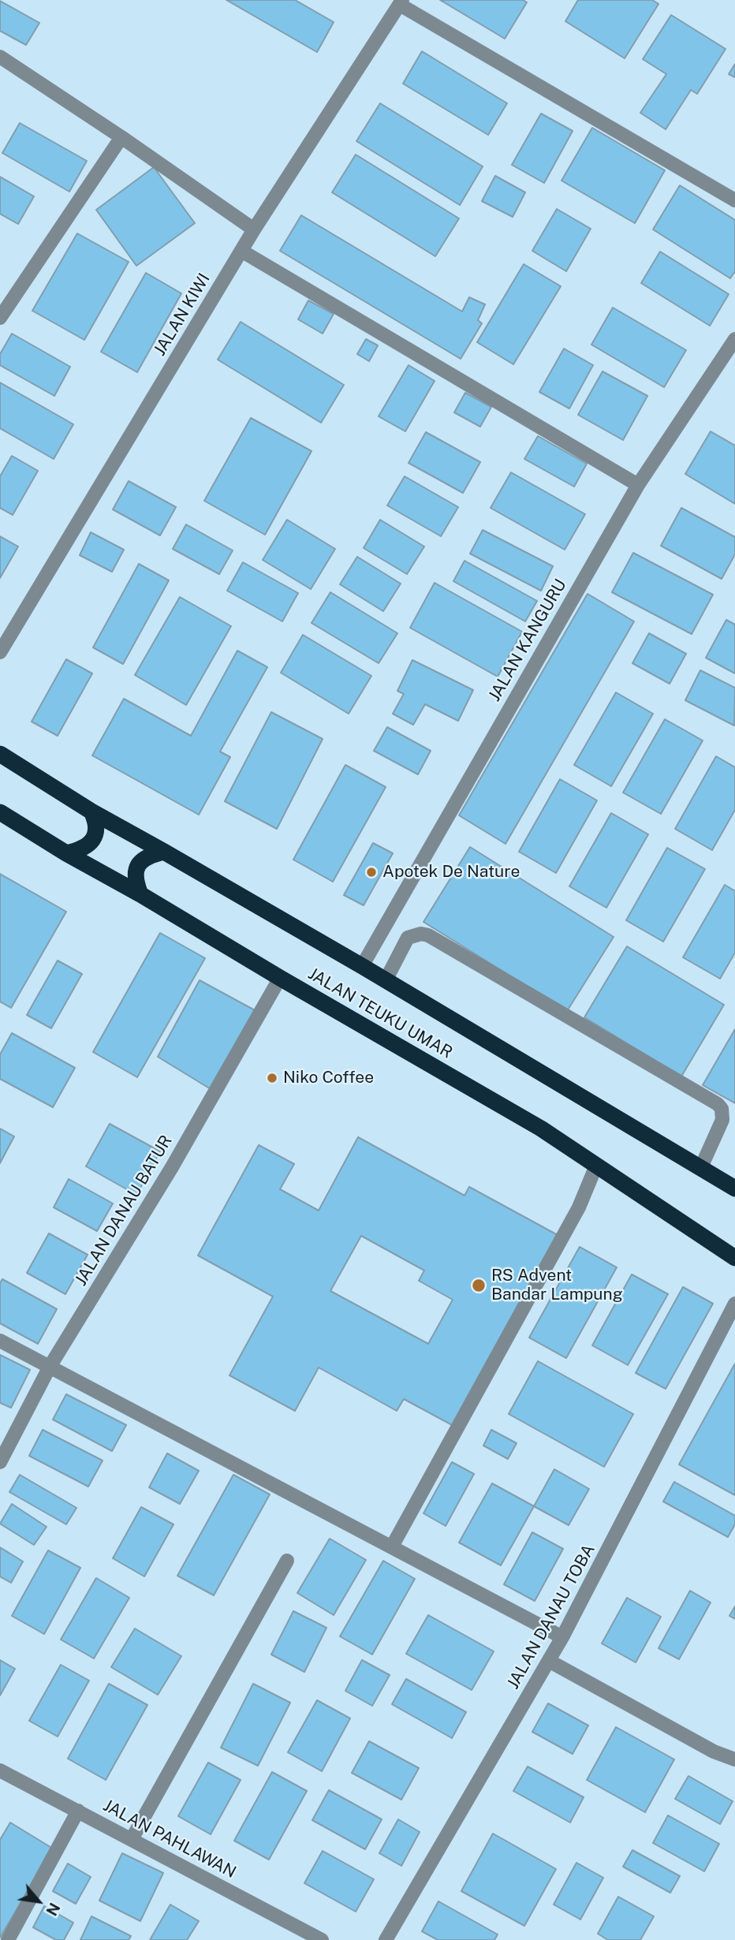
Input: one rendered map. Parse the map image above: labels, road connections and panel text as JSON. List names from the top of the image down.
{
  "streets": {
    "highway": ["JALAN TEUKU UMAR"],
    "street": [
      "JALAN KIWI",
      "JALAN KANGURU",
      "JALAN DANAU BATUR",
      "JALAN DANAU TOBA",
      "JALAN PAHLAWAN"
    ]
  },
  "crossings": [
    ["JALAN KANGURU", "JALAN TEUKU UMAR"],
    ["JALAN TEUKU UMAR", "JALAN DANAU BATUR"]
  ],
  "places": ["Apotek De Nature", "Niko Coffee", "RS Advent Bandar Lampung"],
  "north": "bottom right"
}
